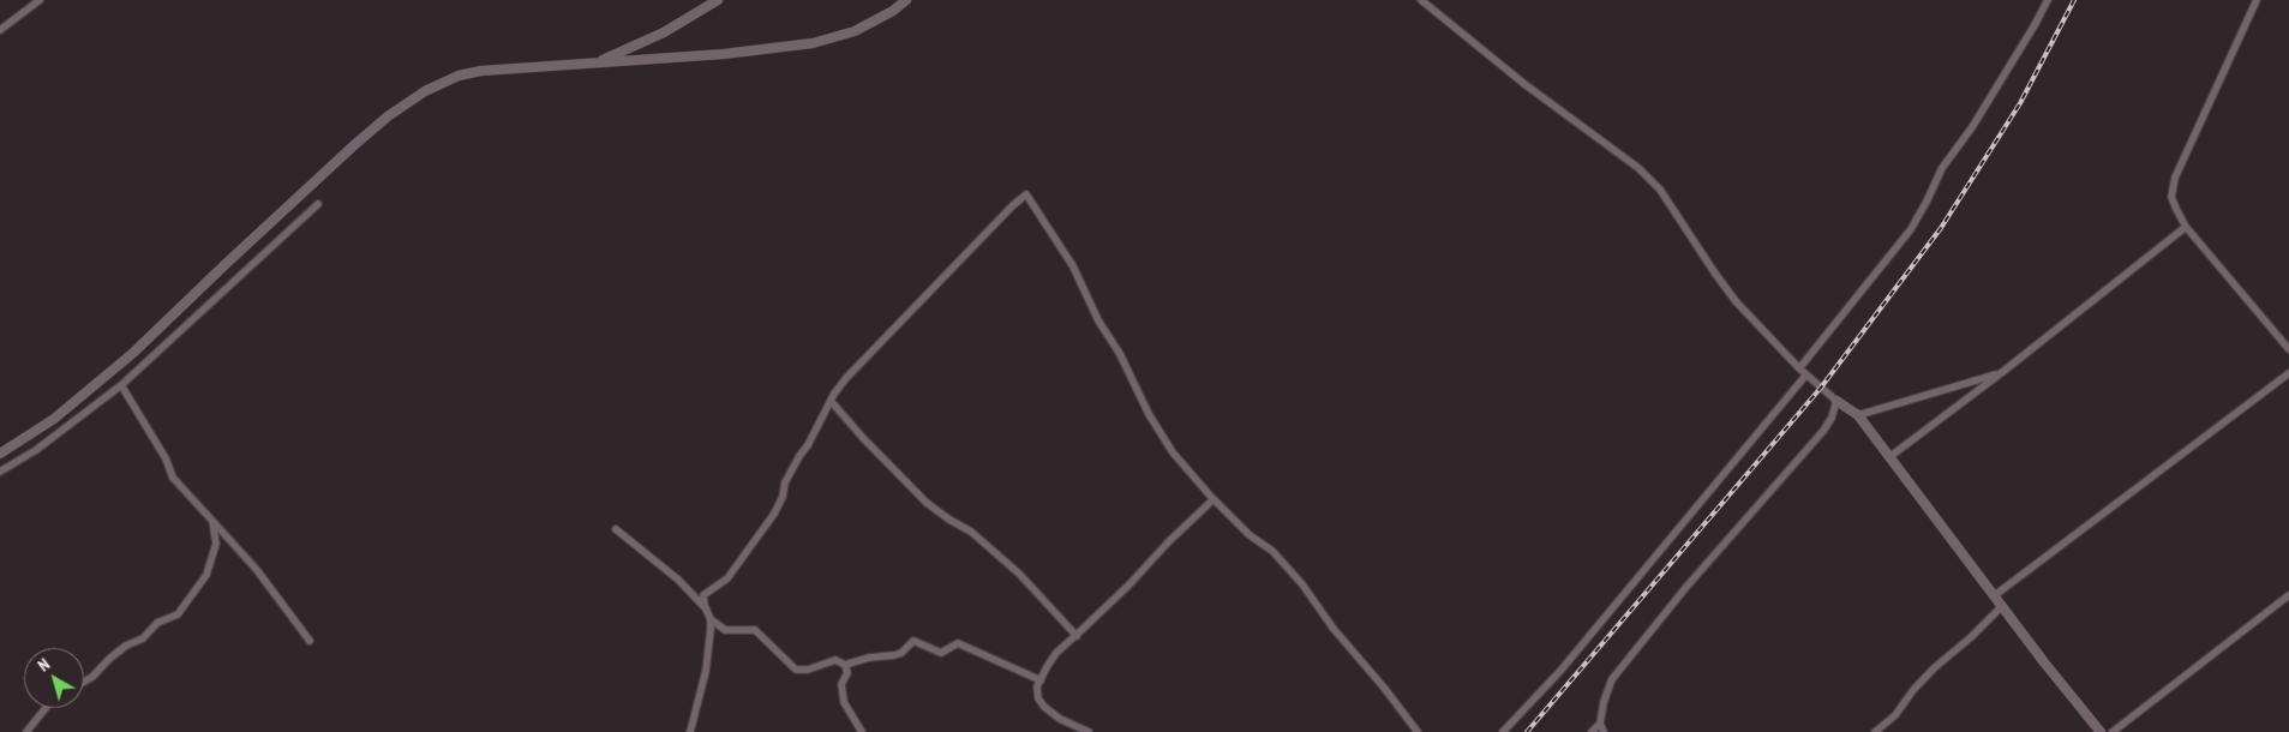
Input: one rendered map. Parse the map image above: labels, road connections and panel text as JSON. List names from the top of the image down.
{
  "north": "top left"
}
